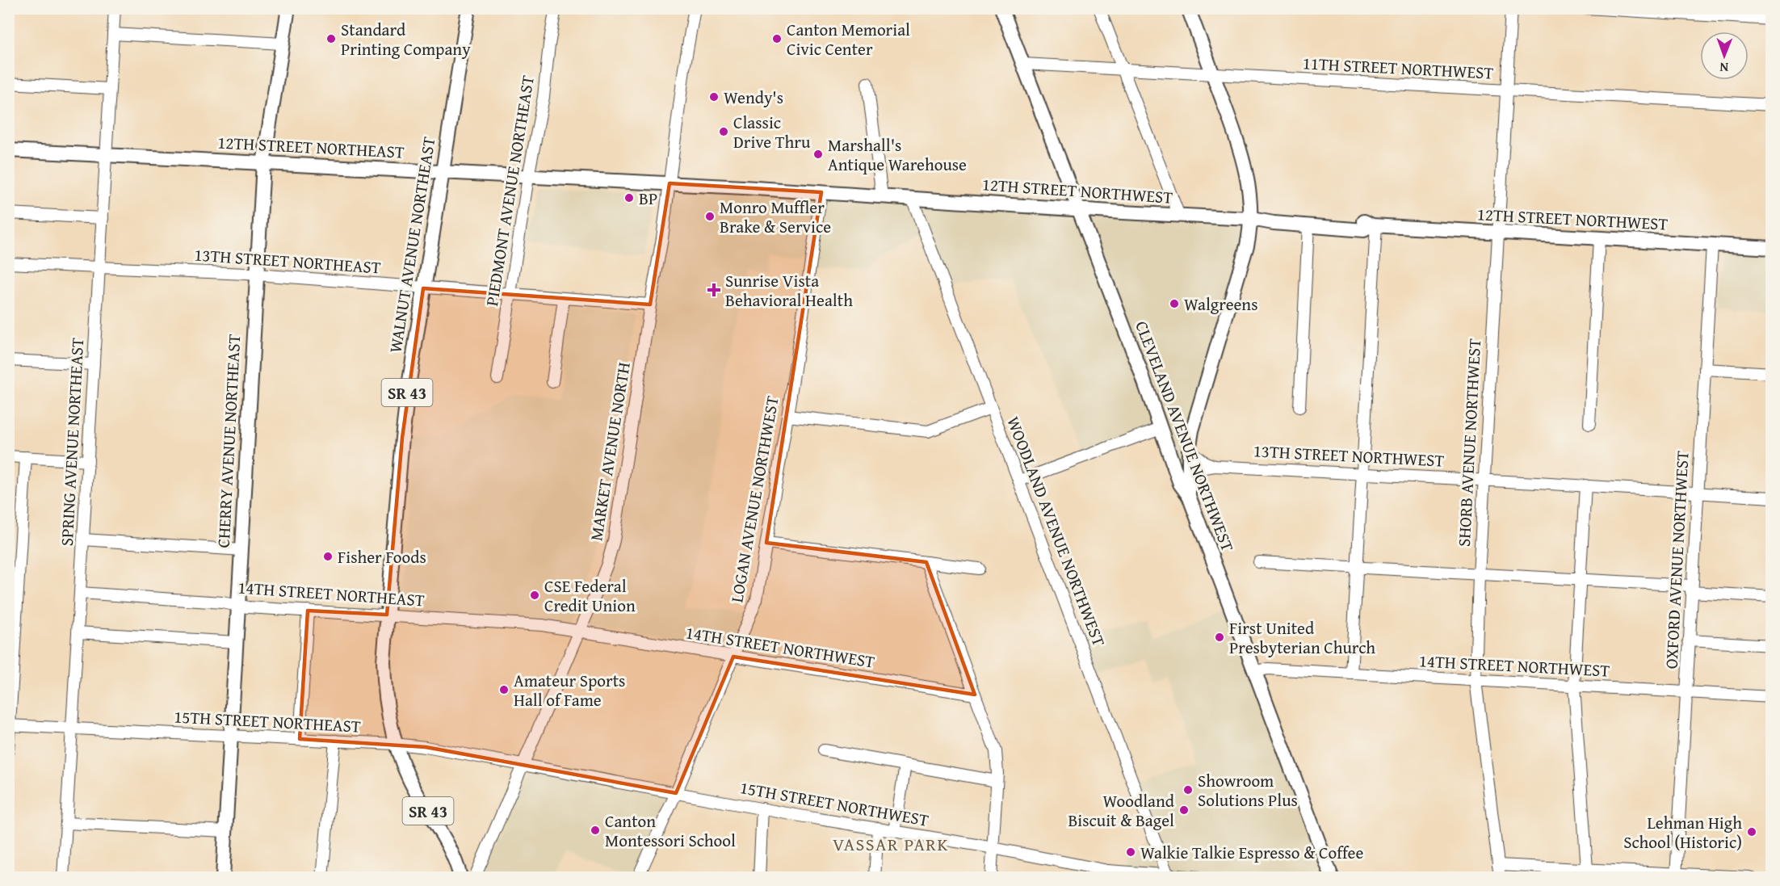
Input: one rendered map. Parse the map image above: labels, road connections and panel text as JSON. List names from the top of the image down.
{
  "streets": {
    "main road": [
      "12TH STREET NORTHEAST",
      "12TH STREET NORTHWEST",
      "WALNUT AVENUE NORTHEAST",
      "SR 43",
      "CLEVELAND AVENUE NORTHWEST",
      "CHERRY AVENUE NORTHEAST"
    ],
    "street": [
      "11TH STREET NORTHWEST",
      "PIEDMONT AVENUE NORTHEAST",
      "13TH STREET NORTHEAST",
      "SPRING AVENUE NORTHEAST",
      "SHORB AVENUE NORTHWEST",
      "MARKET AVENUE NORTH",
      "13TH STREET NORTHWEST",
      "LOGAN AVENUE NORTHWEST",
      "WOODLAND AVENUE NORTHWEST",
      "OXFORD AVENUE NORTHWEST",
      "14TH STREET NORTHEAST",
      "14TH STREET NORTHWEST",
      "15TH STREET NORTHEAST",
      "15TH STREET NORTHWEST"
    ]
  },
  "crossings": [
    ["11TH STREET NORTHWEST", "CLEVELAND AVENUE NORTHWEST"],
    ["11TH STREET NORTHWEST", "SHORB AVENUE NORTHWEST"],
    ["12TH STREET NORTHEAST", "PIEDMONT AVENUE NORTHEAST"],
    ["12TH STREET NORTHEAST", "12TH STREET NORTHWEST"],
    ["12TH STREET NORTHEAST", "WALNUT AVENUE NORTHEAST"],
    ["12TH STREET NORTHEAST", "CHERRY AVENUE NORTHEAST"],
    ["12TH STREET NORTHEAST", "SPRING AVENUE NORTHEAST"],
    ["12TH STREET NORTHEAST", "MARKET AVENUE NORTH"],
    ["PIEDMONT AVENUE NORTHEAST", "13TH STREET NORTHEAST"],
    ["12TH STREET NORTHWEST", "CLEVELAND AVENUE NORTHWEST"],
    ["12TH STREET NORTHWEST", "SHORB AVENUE NORTHWEST"],
    ["12TH STREET NORTHWEST", "MARKET AVENUE NORTH"],
    ["12TH STREET NORTHWEST", "LOGAN AVENUE NORTHWEST"],
    ["12TH STREET NORTHWEST", "WOODLAND AVENUE NORTHWEST"],
    ["12TH STREET NORTHWEST", "OXFORD AVENUE NORTHWEST"],
    ["WALNUT AVENUE NORTHEAST", "13TH STREET NORTHEAST"],
    ["WALNUT AVENUE NORTHEAST", "14TH STREET NORTHEAST"],
    ["WALNUT AVENUE NORTHEAST", "15TH STREET NORTHEAST"],
    ["13TH STREET NORTHEAST", "CHERRY AVENUE NORTHEAST"],
    ["13TH STREET NORTHEAST", "SPRING AVENUE NORTHEAST"],
    ["13TH STREET NORTHEAST", "MARKET AVENUE NORTH"],
    ["CLEVELAND AVENUE NORTHWEST", "14TH STREET NORTHWEST"],
    ["CHERRY AVENUE NORTHEAST", "14TH STREET NORTHEAST"],
    ["CHERRY AVENUE NORTHEAST", "15TH STREET NORTHEAST"],
    ["SPRING AVENUE NORTHEAST", "14TH STREET NORTHEAST"],
    ["SPRING AVENUE NORTHEAST", "15TH STREET NORTHEAST"],
    ["SHORB AVENUE NORTHWEST", "13TH STREET NORTHWEST"],
    ["SHORB AVENUE NORTHWEST", "14TH STREET NORTHWEST"],
    ["MARKET AVENUE NORTH", "14TH STREET NORTHEAST"],
    ["MARKET AVENUE NORTH", "14TH STREET NORTHWEST"],
    ["MARKET AVENUE NORTH", "15TH STREET NORTHEAST"],
    ["MARKET AVENUE NORTH", "15TH STREET NORTHWEST"],
    ["13TH STREET NORTHWEST", "OXFORD AVENUE NORTHWEST"],
    ["LOGAN AVENUE NORTHWEST", "14TH STREET NORTHWEST"],
    ["LOGAN AVENUE NORTHWEST", "15TH STREET NORTHWEST"],
    ["WOODLAND AVENUE NORTHWEST", "15TH STREET NORTHWEST"],
    ["OXFORD AVENUE NORTHWEST", "14TH STREET NORTHWEST"],
    ["14TH STREET NORTHEAST", "14TH STREET NORTHWEST"],
    ["15TH STREET NORTHEAST", "15TH STREET NORTHWEST"]
  ],
  "districts": ["VASSAR PARK"],
  "places": {
    "other": [
      "Standard Printing Company",
      "Canton Memorial Civic Center",
      "Wendy's",
      "Classic Drive Thru",
      "Marshall's Antique Warehouse",
      "BP",
      "Monro Muffler Brake & Service",
      "Walgreens",
      "Fisher Foods",
      "CSE Federal Credit Union",
      "First United Presbyterian Church",
      "Amateur Sports Hall of Fame",
      "Showroom Solutions Plus",
      "Woodland Biscuit & Bagel",
      "Canton Montessori School",
      "Lehman High School (Historic)",
      "Walkie Talkie Espresso & Coffee"
    ],
    "health": ["Sunrise Vista Behavioral Health"]
  },
  "north": "bottom"
}
